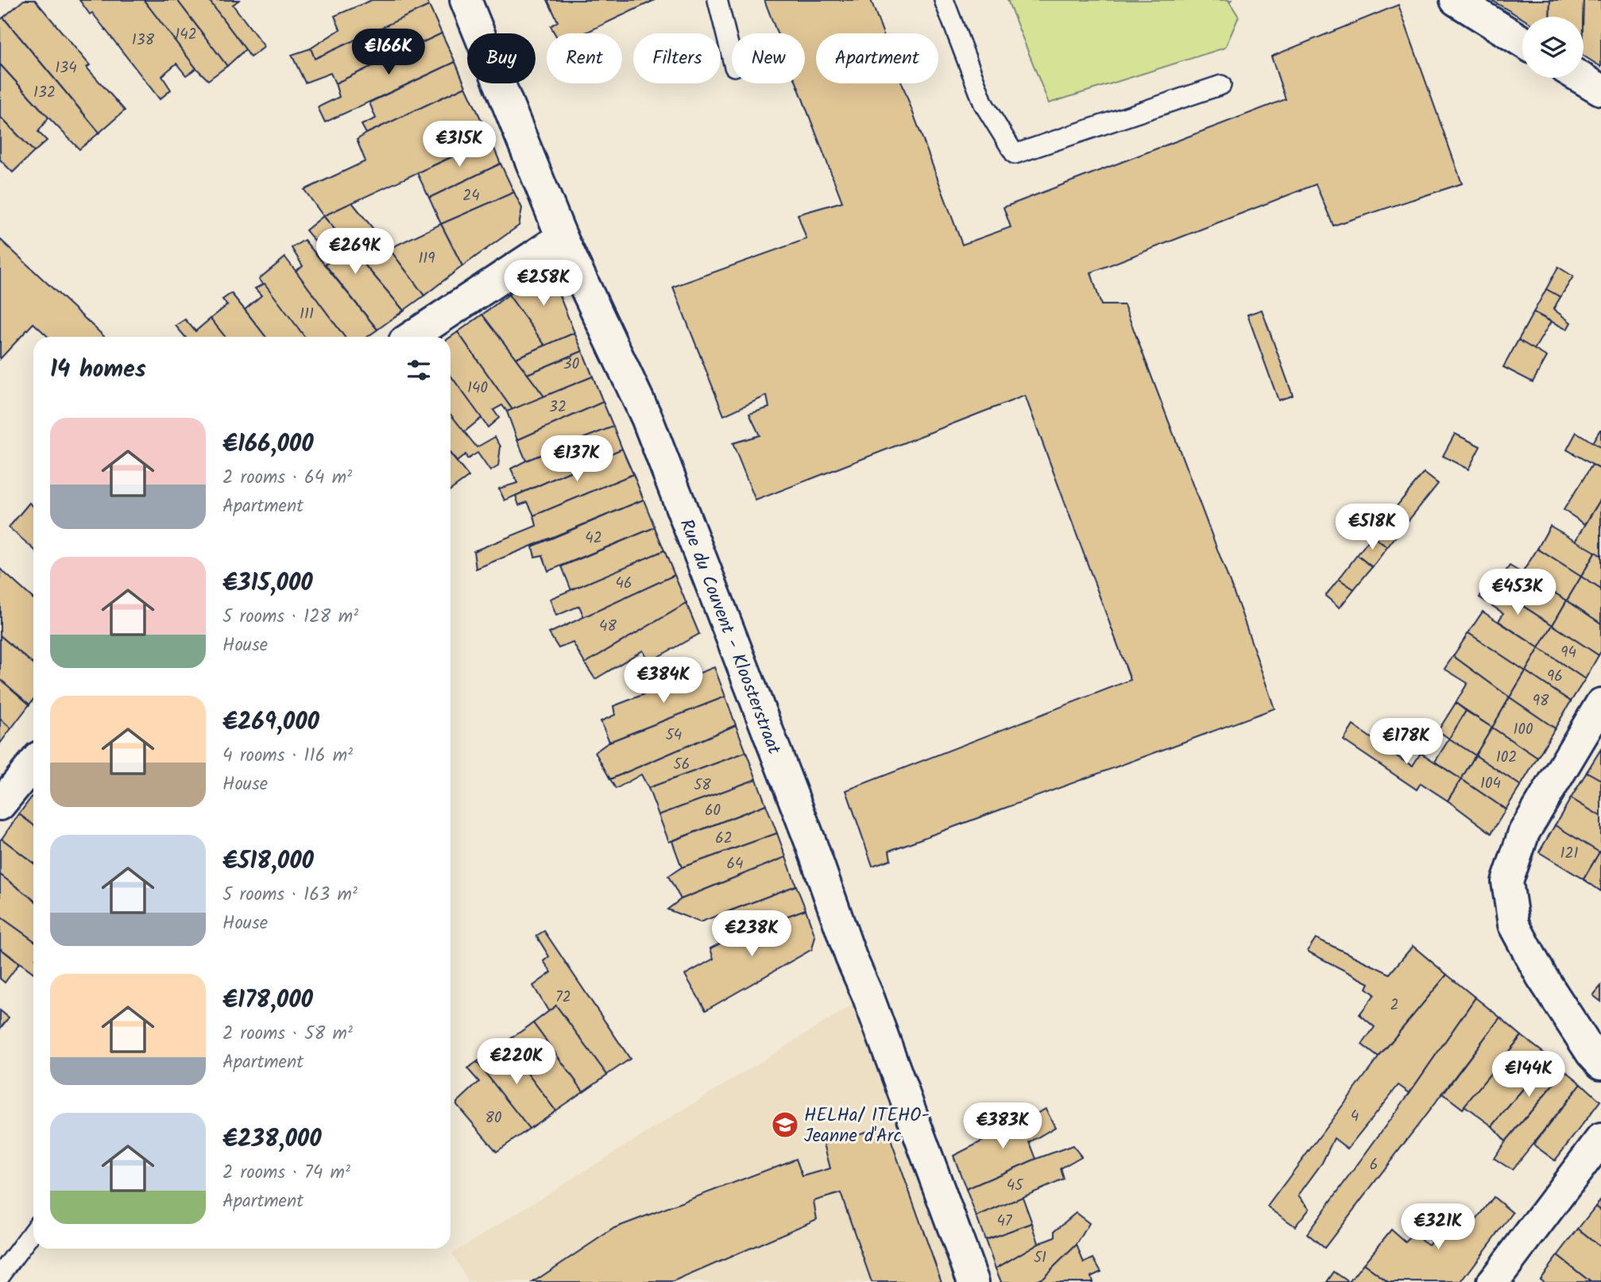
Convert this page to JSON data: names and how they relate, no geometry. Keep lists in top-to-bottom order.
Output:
{
  "streets": {
    "street": ["Rue du Couvent - Kloosterstraat"]
  },
  "places": {
    "school or university": ["HELHa/ ITEHO- Jeanne d'Arc"]
  },
  "house_numbers": [
    "142",
    "138",
    "134",
    "132",
    "24",
    "119",
    "111",
    "30",
    "140",
    "32",
    "42",
    "46",
    "48",
    "94",
    "96",
    "98",
    "100",
    "54",
    "102",
    "56",
    "104",
    "58",
    "60",
    "62",
    "121",
    "64",
    "72",
    "2",
    "4",
    "80",
    "6",
    "45",
    "47",
    "51"
  ],
  "page": {
    "price": [
      "€166K",
      "€315K",
      "€269K",
      "€258K",
      "€137K",
      "€518K",
      "€453K",
      "€384K",
      "€178K",
      "€238K",
      "€220K",
      "€144K",
      "€383K",
      "€321K"
    ],
    "chip": [
      "Buy",
      "Rent",
      "Filters",
      "New",
      "Apartment"
    ],
    "heading": "14 homes",
    "list": [
      {
        "name": "€166,000",
        "note": "2 rooms · 64 m² · Apartment"
      },
      {
        "name": "€315,000",
        "note": "5 rooms · 128 m² · House"
      },
      {
        "name": "€269,000",
        "note": "4 rooms · 116 m² · House"
      },
      {
        "name": "€518,000",
        "note": "5 rooms · 163 m² · House"
      },
      {
        "name": "€178,000",
        "note": "2 rooms · 58 m² · Apartment"
      },
      {
        "name": "€238,000",
        "note": "2 rooms · 74 m² · Apartment"
      }
    ]
  }
}
